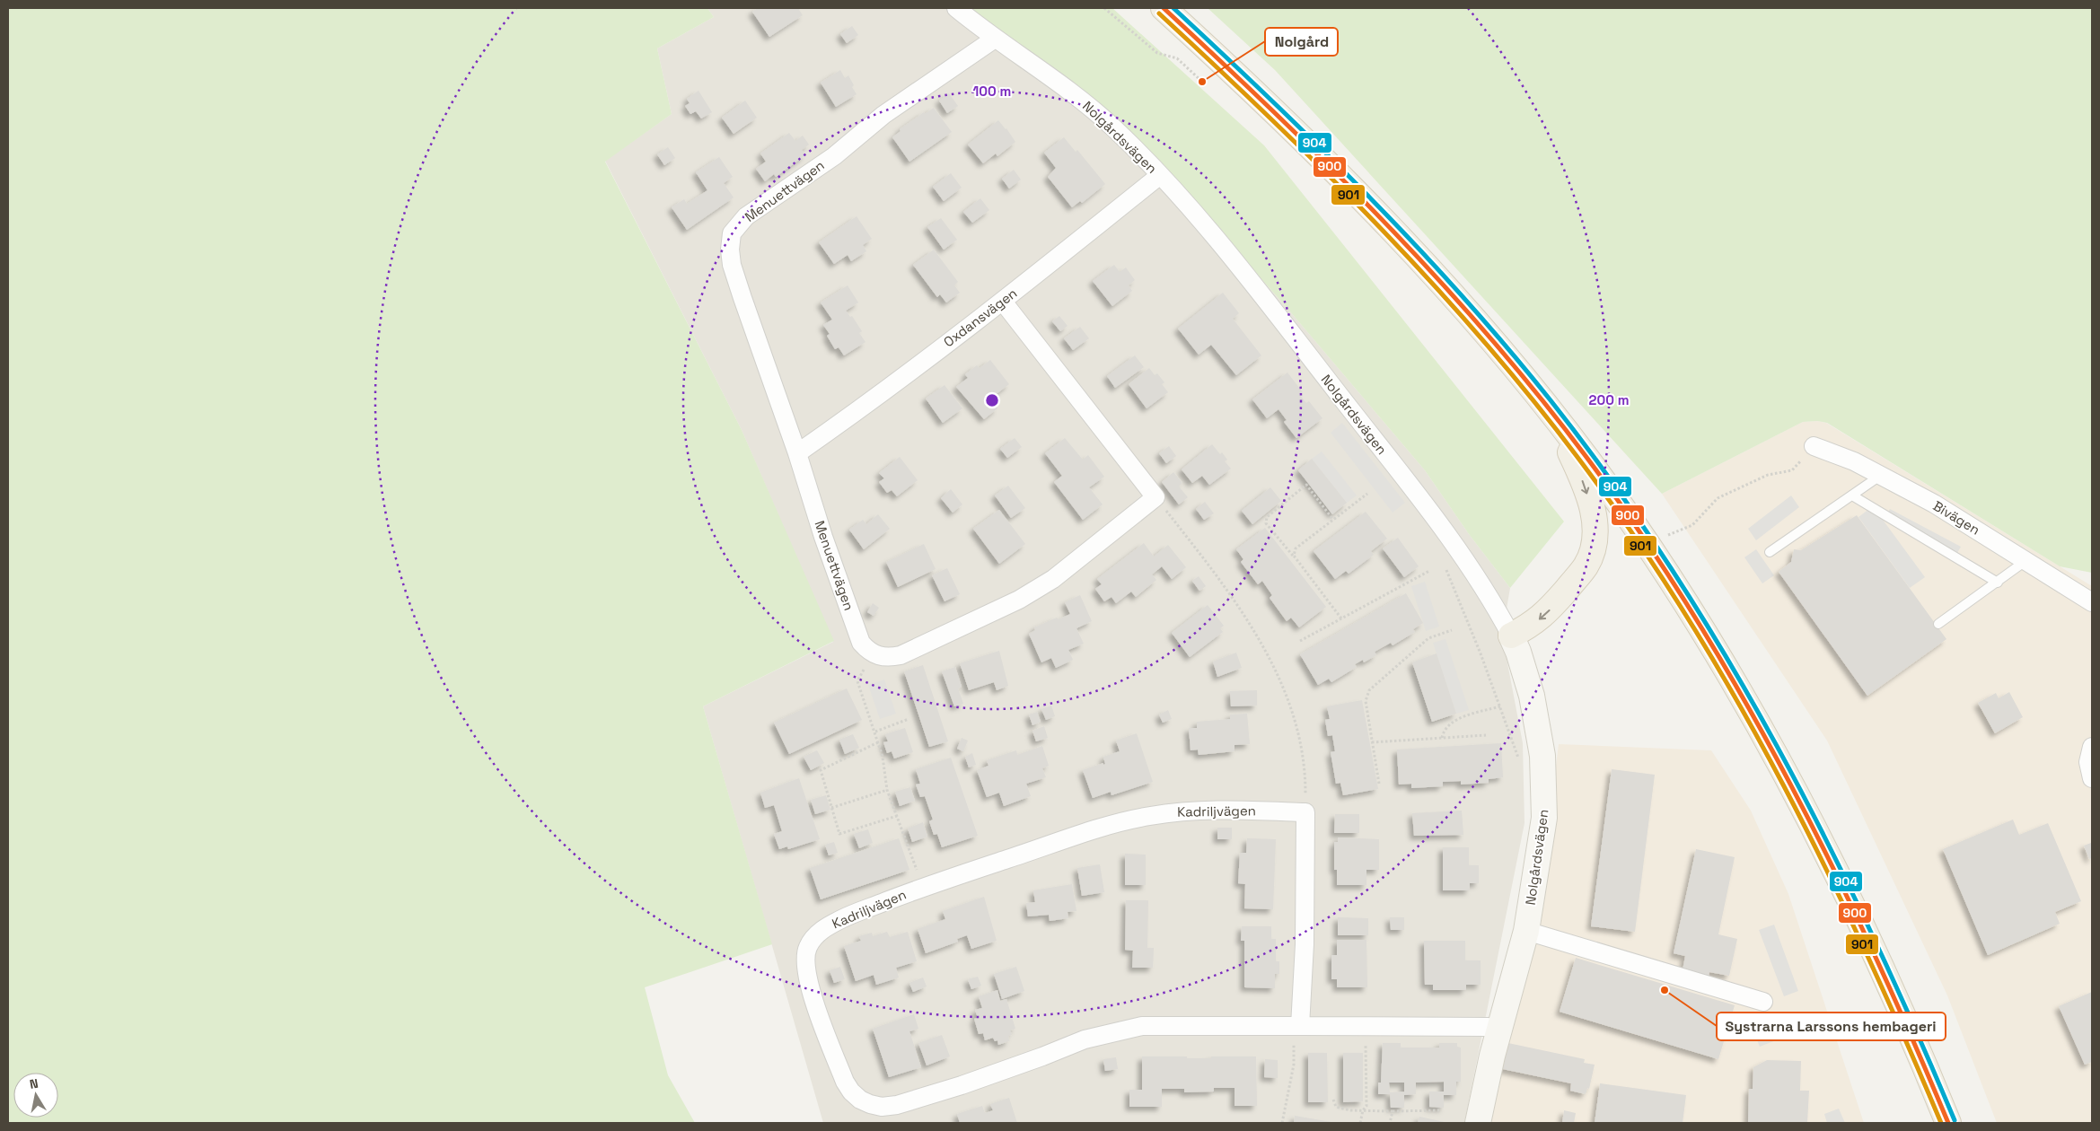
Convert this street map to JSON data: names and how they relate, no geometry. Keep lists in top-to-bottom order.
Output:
{
  "streets": {
    "street": [
      "Nolgårdsvägen",
      "Menuettvägen",
      "Oxdansvägen",
      "Bivägen",
      "Kadriljvägen"
    ]
  },
  "crossings": [
    ["Nolgårdsvägen", "Menuettvägen"],
    ["Nolgårdsvägen", "Oxdansvägen"],
    ["Nolgårdsvägen", "Kadriljvägen"],
    ["Menuettvägen", "Oxdansvägen"]
  ],
  "places": ["Nolgård", "Systrarna Larssons hembageri"],
  "lines": ["transit line 900", "transit line 904", "transit line 901"],
  "north": "top",
  "rings": ["100 m", "200 m"]
}
